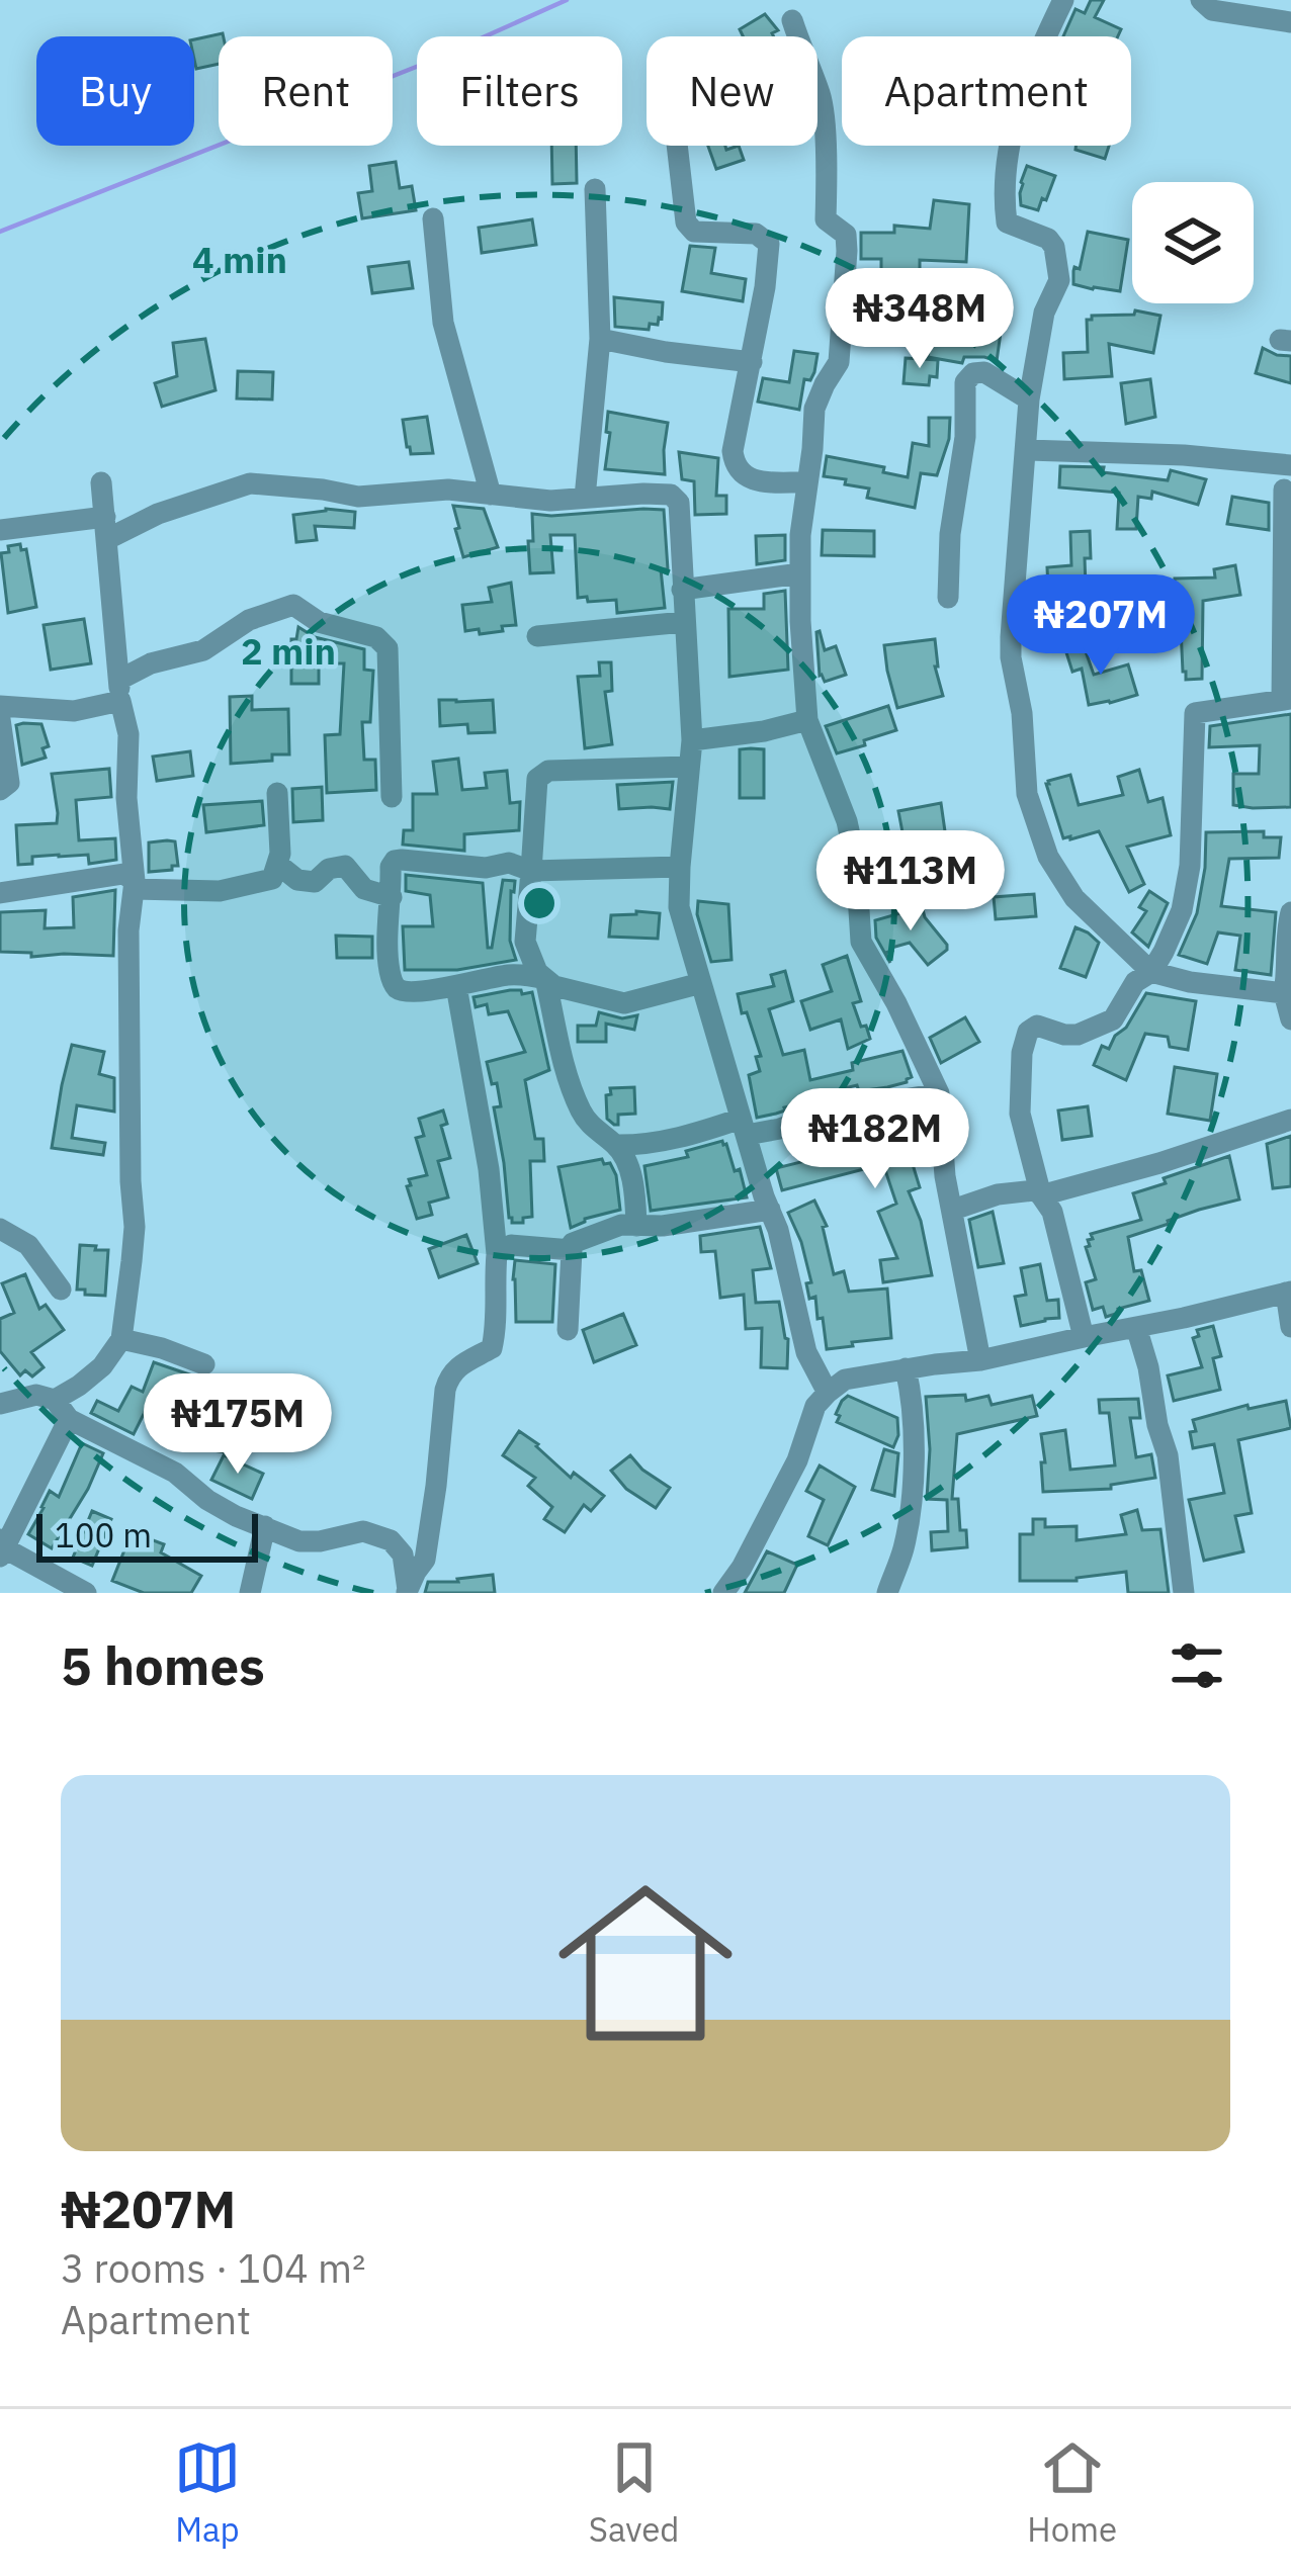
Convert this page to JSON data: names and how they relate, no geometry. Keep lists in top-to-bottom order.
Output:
{
  "scale_bar": "100 m",
  "page": {
    "chip": [
      "Buy",
      "Rent",
      "Filters",
      "New",
      "Apartment"
    ],
    "price": [
      "₦348M",
      "₦207M",
      "₦113M",
      "₦182M",
      "₦175M"
    ],
    "scale": "100 m",
    "heading": "5 homes",
    "list": [
      {
        "name": "₦207M",
        "note": "3 rooms · 104 m² · Apartment"
      }
    ],
    "tabs": ["Map", "Saved", "Home"]
  },
  "rings": ["4 min", "2 min"]
}
